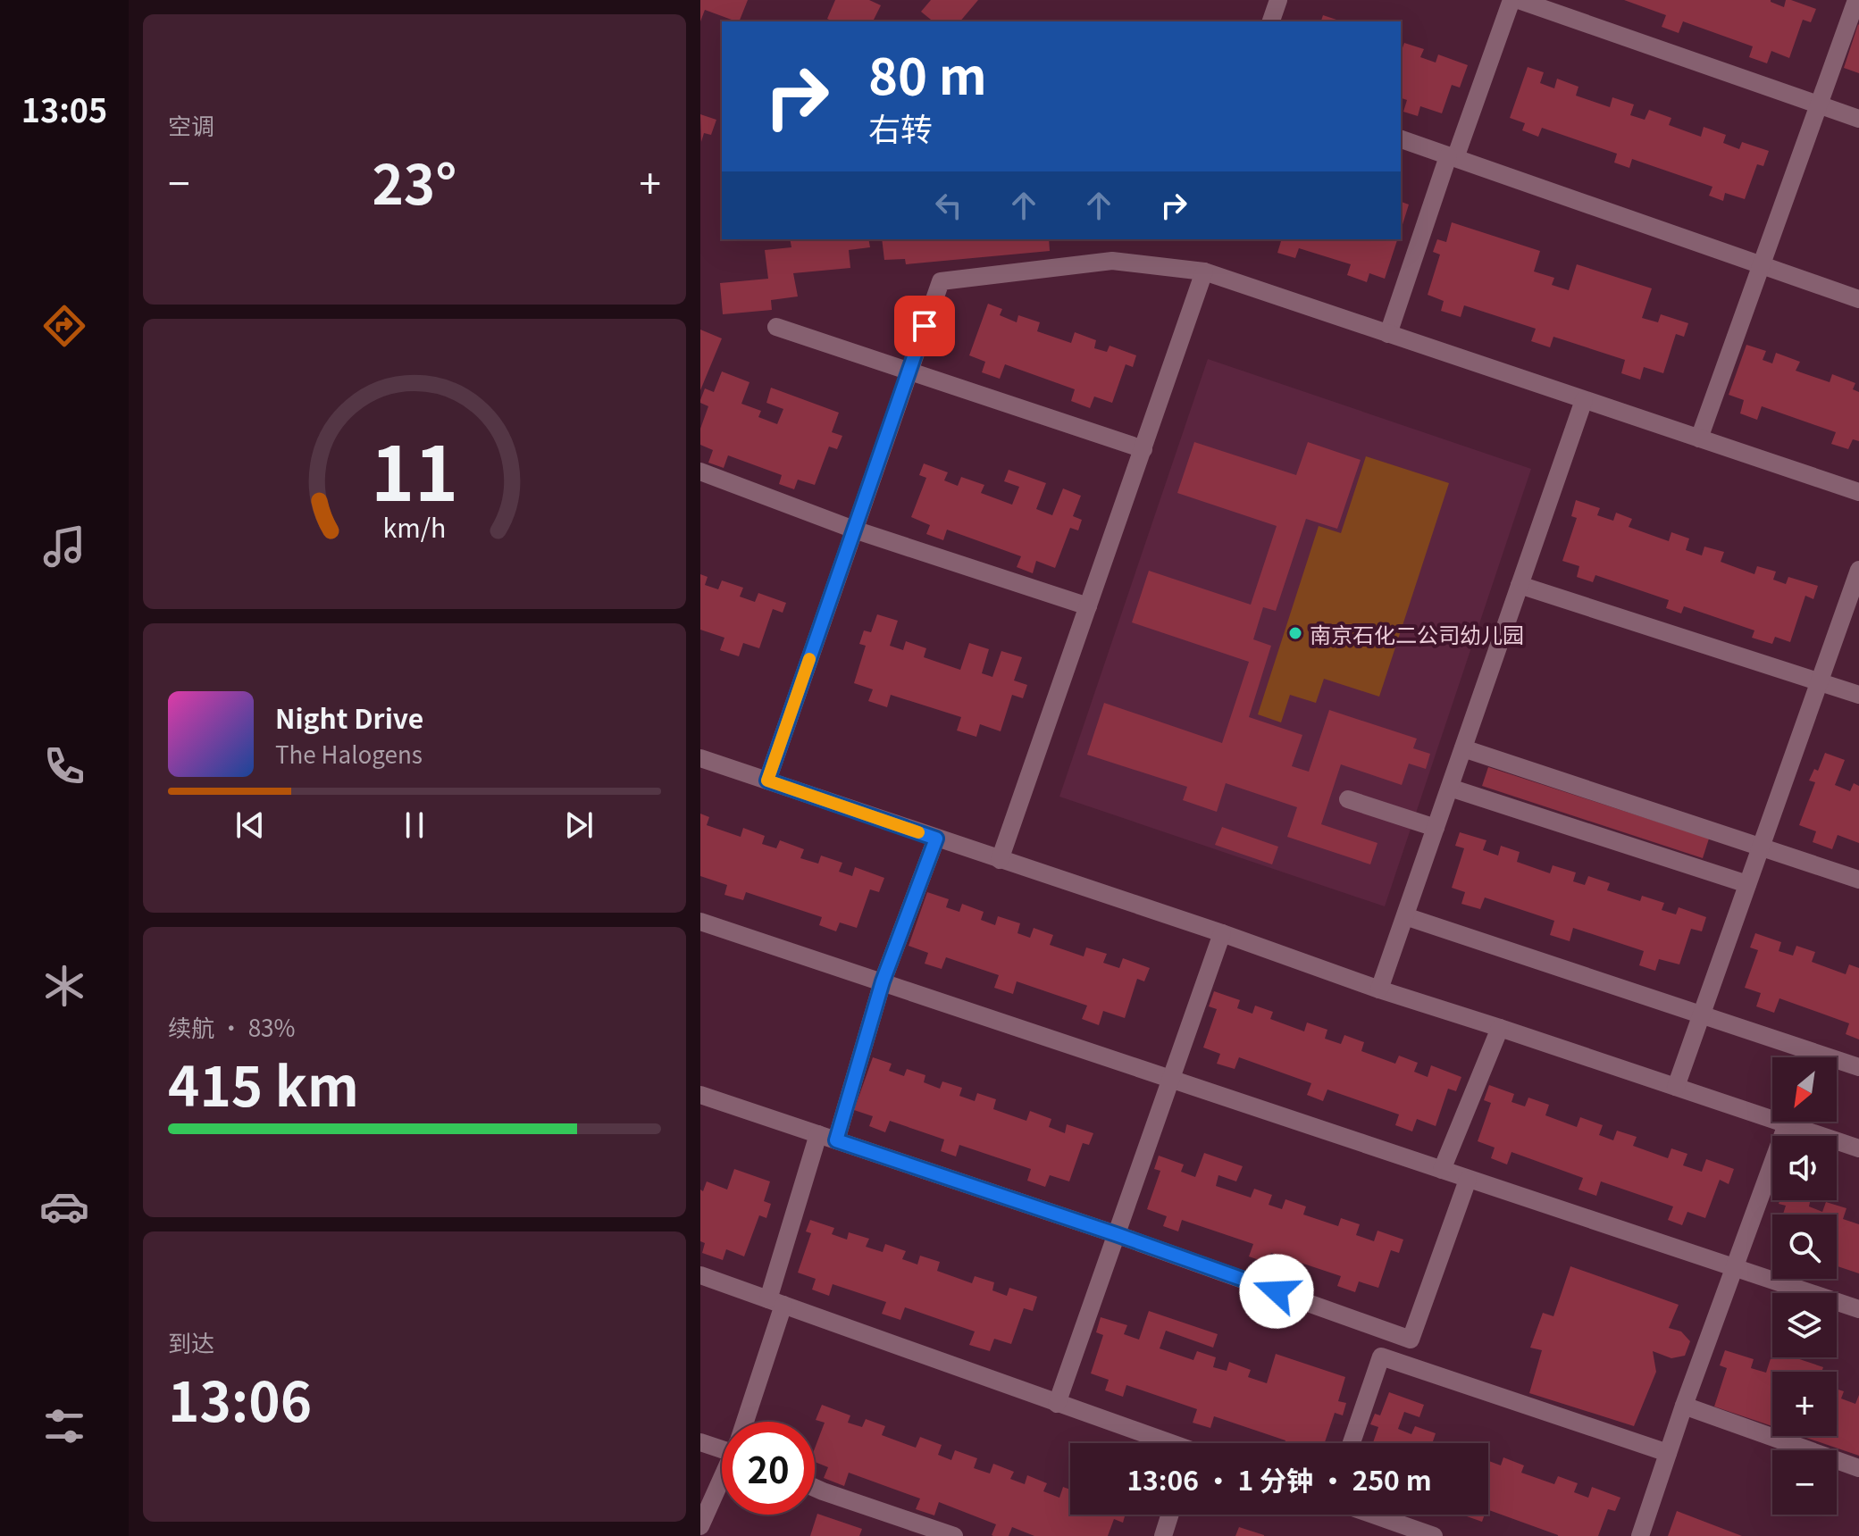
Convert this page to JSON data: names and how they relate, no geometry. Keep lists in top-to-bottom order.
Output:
{
  "places": ["南京石化二公司幼儿园"],
  "north": "bottom left",
  "page": {
    "tabs": "13:05",
    "tile": [
      "空调",
      ["续航 · 83%", "415 km"],
      ["到达", "13:06"]
    ],
    "turn": ["80 m", "右转"],
    "heat": ["−", "23°", "+"],
    "song": ["Night Drive", "The Halogens"],
    "map_buttons": ["+", "−"],
    "limit": "20",
    "trip": "13:06 · 1 分钟 · 250 m",
    "gauge": ["11", "km/h"]
  }
}
